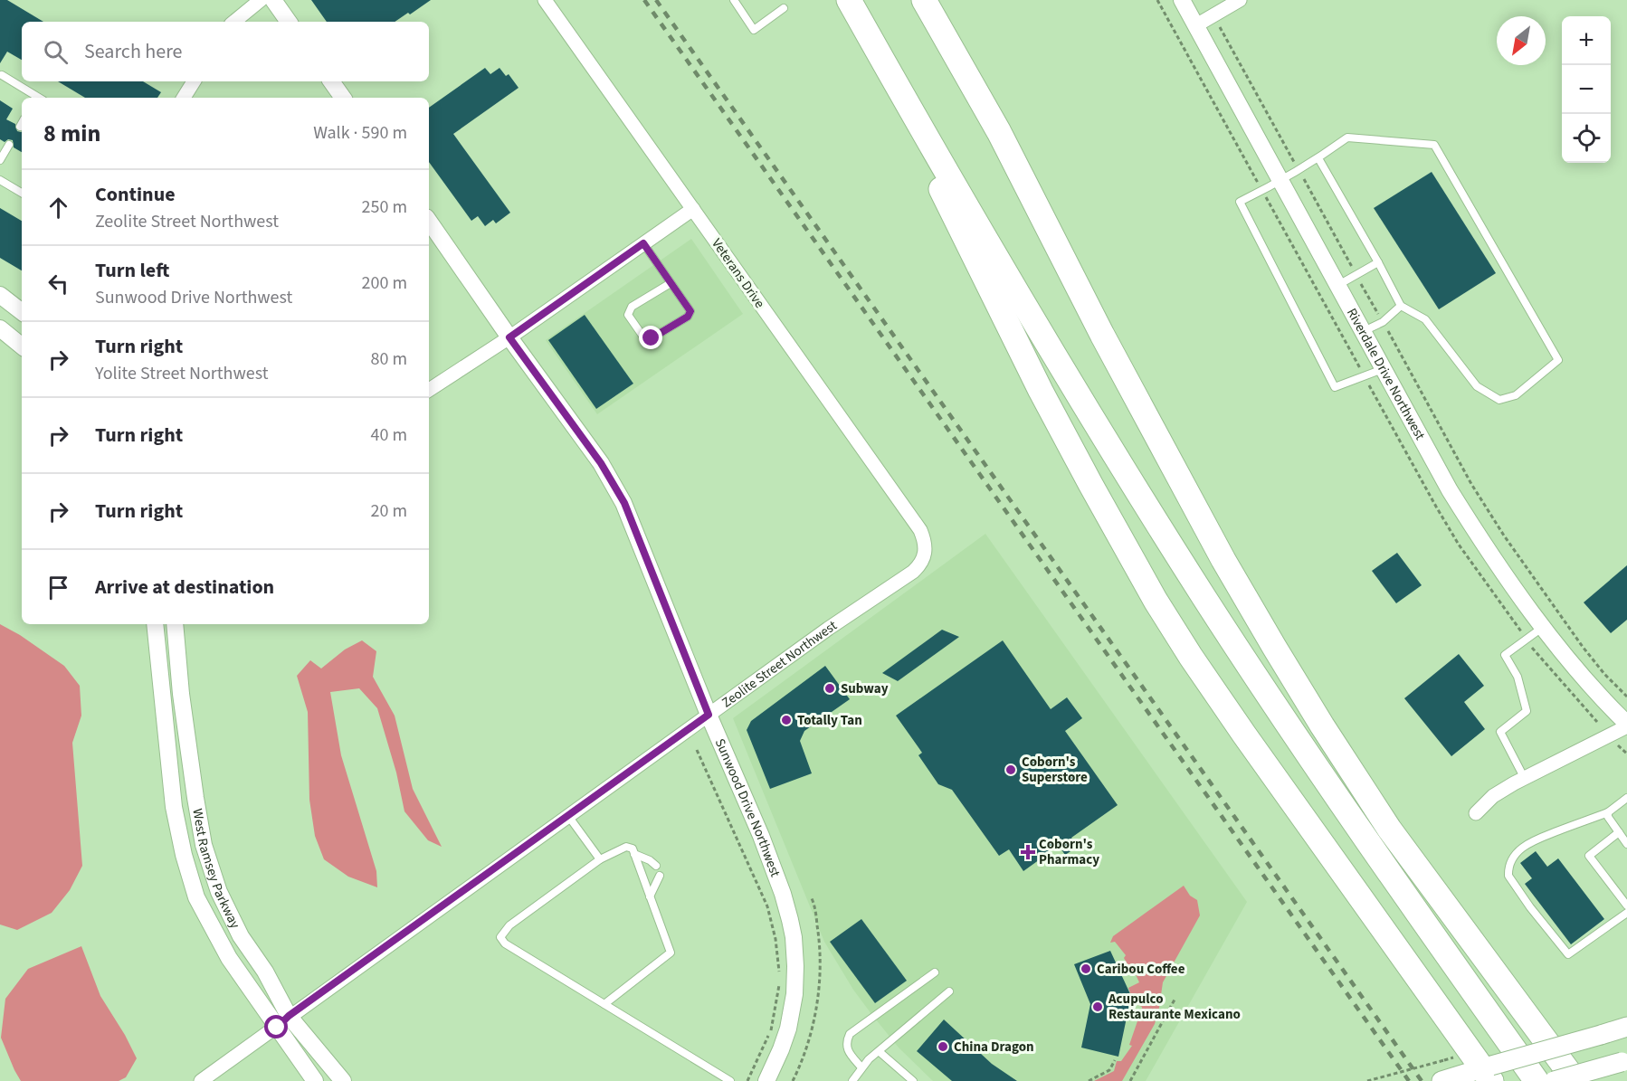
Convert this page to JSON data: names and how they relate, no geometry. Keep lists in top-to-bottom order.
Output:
{
  "streets": {
    "street": [
      "Veterans Drive",
      "Riverdale Drive Northwest",
      "Zeolite Street Northwest",
      "Sunwood Drive Northwest",
      "West Ramsey Parkway"
    ]
  },
  "crossings": [
    ["Veterans Drive", "Zeolite Street Northwest"],
    ["Zeolite Street Northwest", "Sunwood Drive Northwest"],
    ["Zeolite Street Northwest", "West Ramsey Parkway"]
  ],
  "places": {
    "other": [
      "Subway",
      "Totally Tan",
      "Coborn's Superstore",
      "Caribou Coffee",
      "Acupulco Restaurante Mexicano",
      "China Dragon"
    ],
    "health": ["Coborn's Pharmacy"]
  },
  "north": "bottom left",
  "page": {
    "map_buttons": ["+", "−"],
    "search": "Search here",
    "heading": ["8 min", "Walk · 590 m"],
    "list": [
      ["Continue", "Zeolite Street Northwest", "250 m"],
      ["Turn left", "Sunwood Drive Northwest", "200 m"],
      ["Turn right", "Yolite Street Northwest", "80 m"],
      ["Turn right", "40 m"],
      ["Turn right", "20 m"],
      "Arrive at destination"
    ]
  }
}
